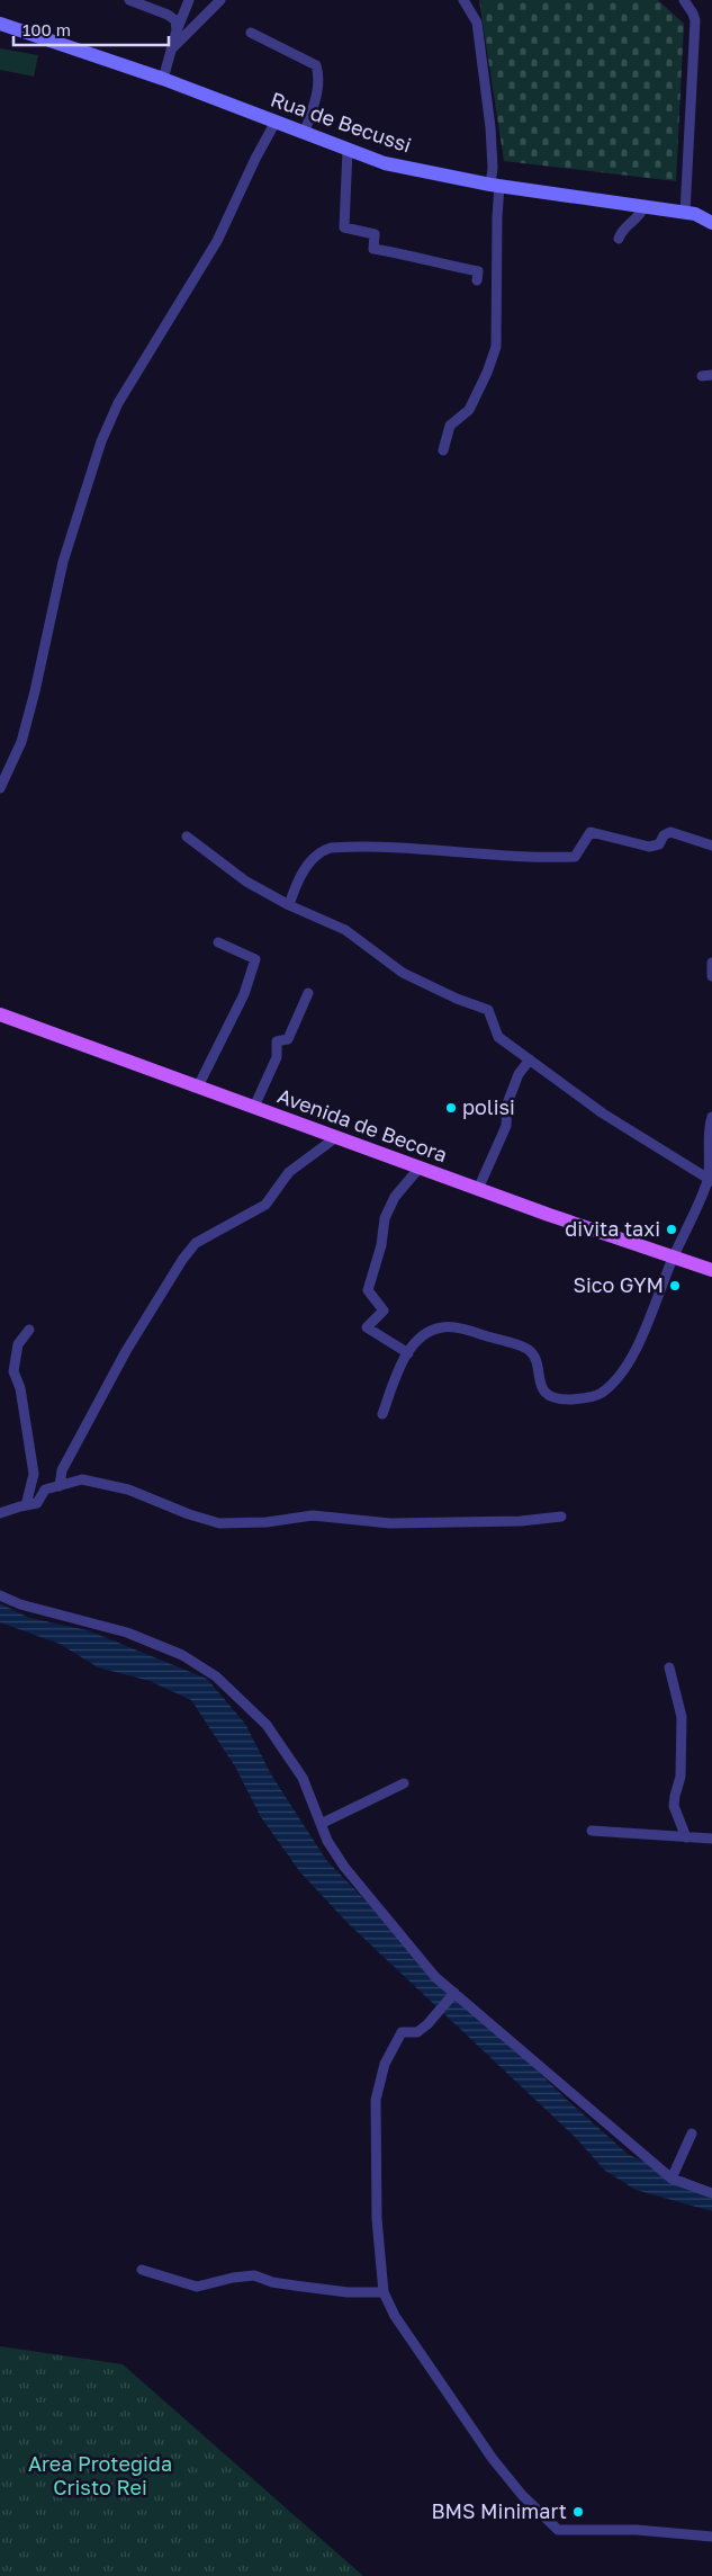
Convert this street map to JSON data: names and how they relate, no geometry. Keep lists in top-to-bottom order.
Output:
{
  "streets": {
    "main road": ["Avenida de Becora"],
    "street": ["Rua de Becussi"]
  },
  "parks": ["Area Protegida Cristo Rei"],
  "places": [
    "polisi",
    "divita taxi",
    "Sico GYM",
    "BMS Minimart"
  ],
  "scale_bar": "100 m"
}
